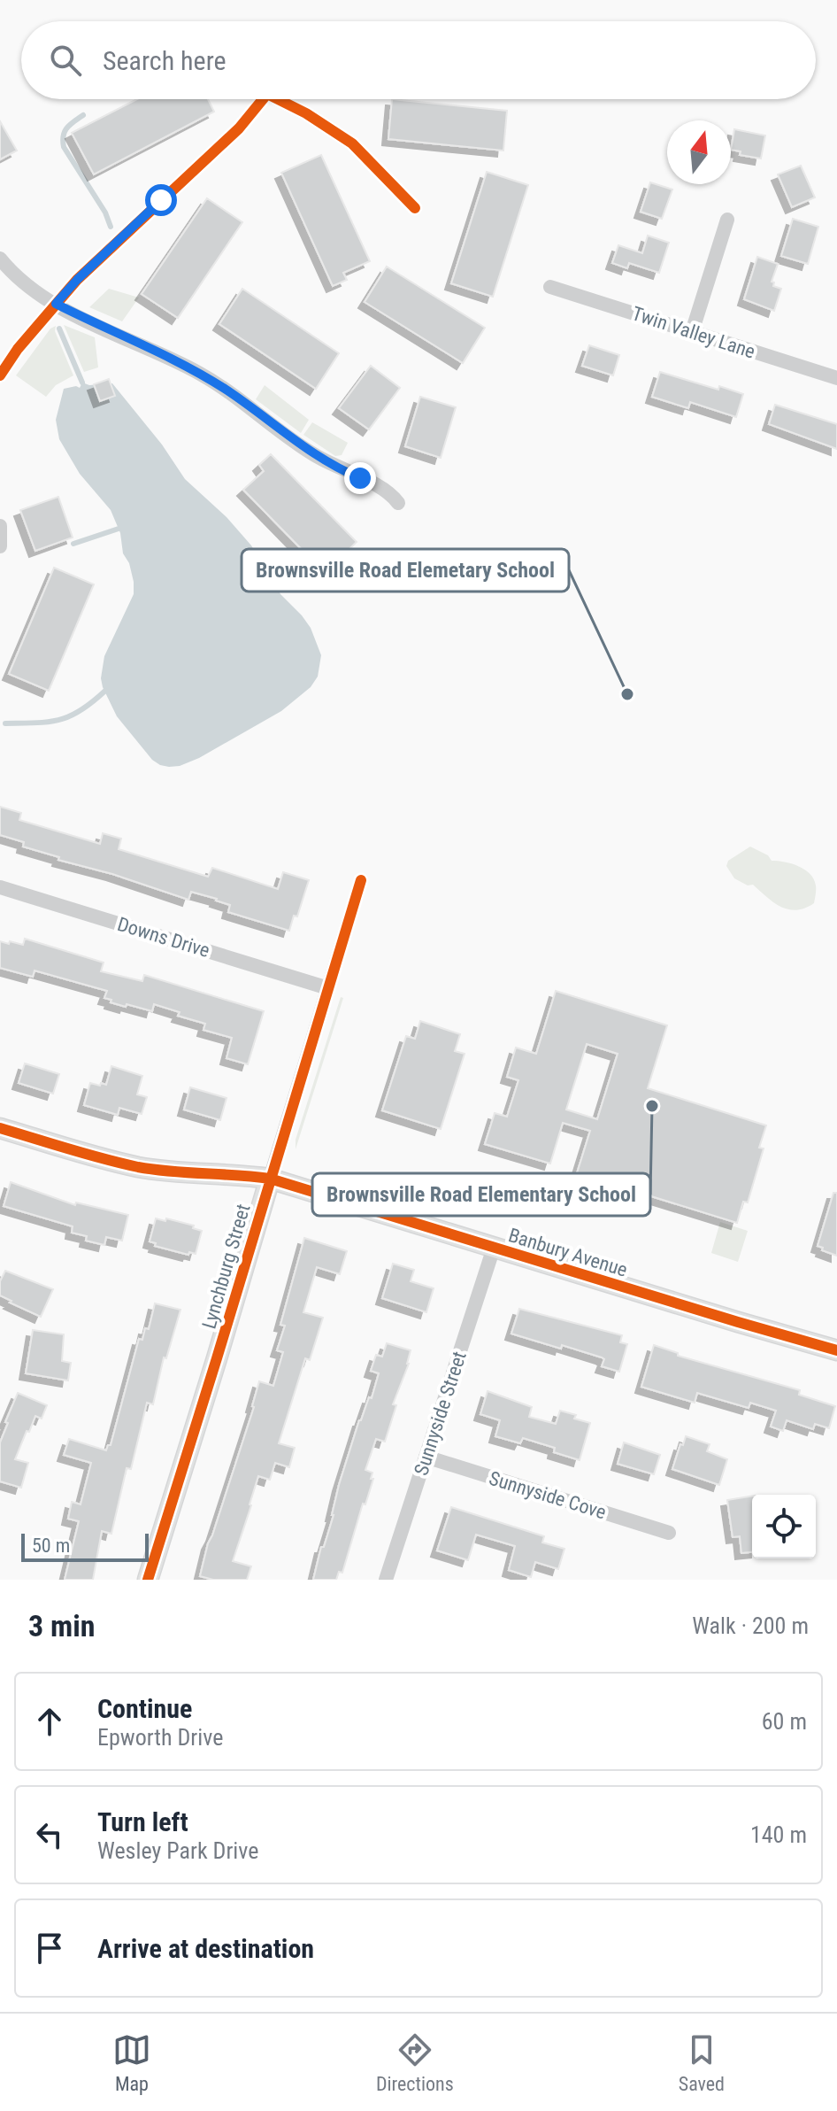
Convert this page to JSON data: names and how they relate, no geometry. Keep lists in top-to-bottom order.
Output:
{
  "streets": {
    "street": [
      "Twin Valley Lane",
      "Downs Drive",
      "Banbury Avenue",
      "Lynchburg Street",
      "Sunnyside Street",
      "Sunnyside Cove"
    ]
  },
  "crossings": [
    ["Downs Drive", "Lynchburg Street"],
    ["Banbury Avenue", "Lynchburg Street"],
    ["Banbury Avenue", "Sunnyside Street"],
    ["Sunnyside Street", "Sunnyside Cove"]
  ],
  "places": ["Brownsville Road Elemetary School", "Brownsville Road Elementary School"],
  "scale_bar": "50 m",
  "north": "top",
  "page": {
    "search": "Search here",
    "scale": "50 m",
    "heading": ["3 min", "Walk · 200 m"],
    "list": [
      ["Continue", "Epworth Drive", "60 m"],
      ["Turn left", "Wesley Park Drive", "140 m"],
      "Arrive at destination"
    ],
    "nav": ["Map", "Directions", "Saved"]
  }
}
